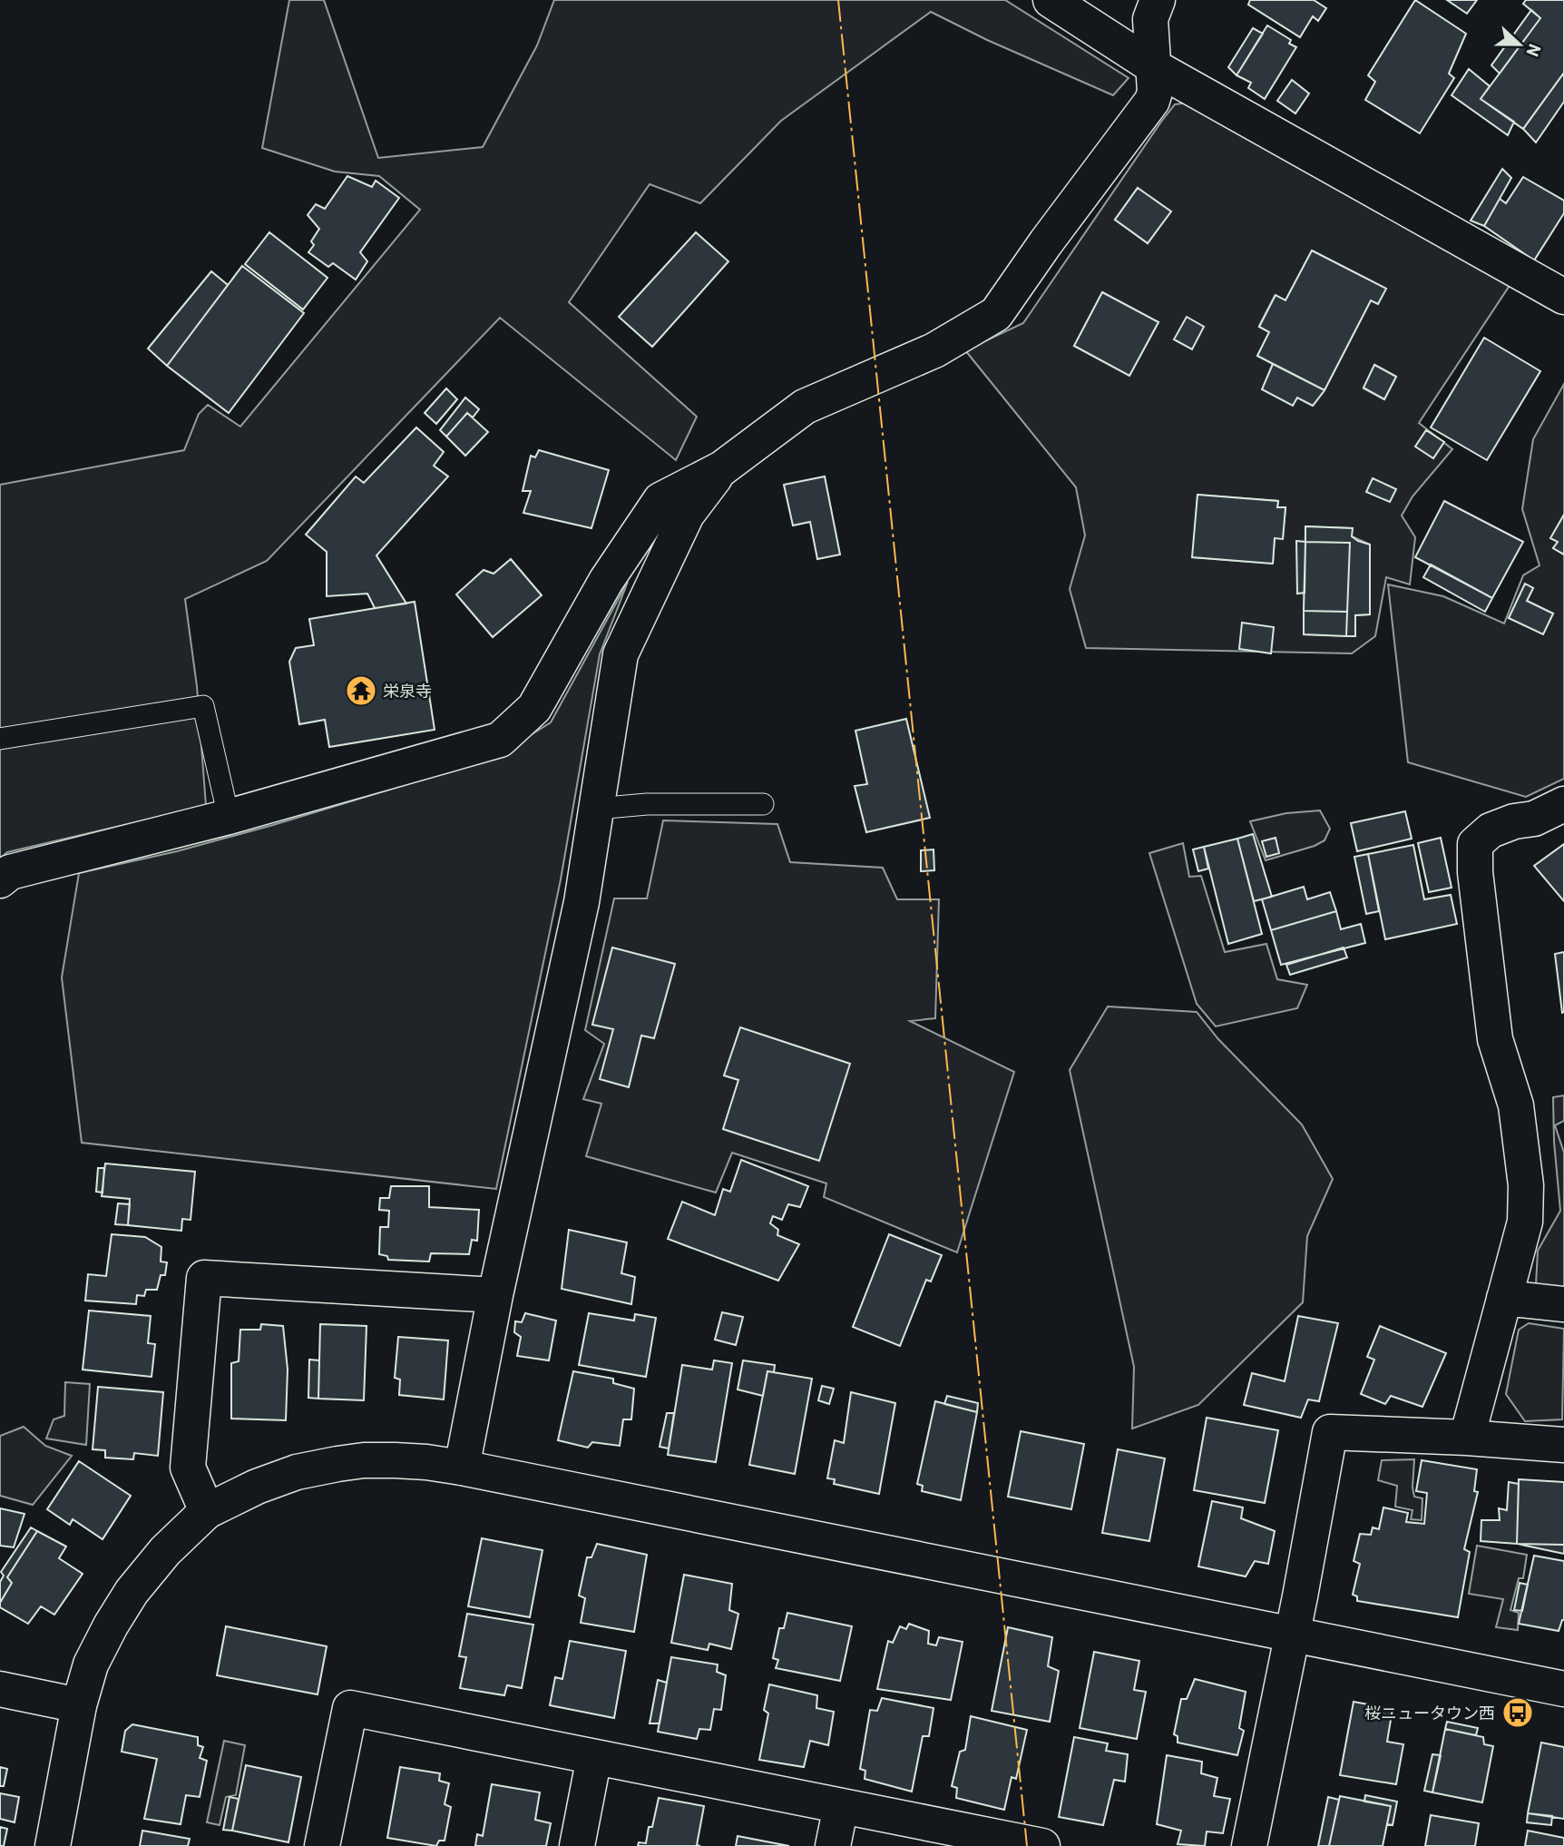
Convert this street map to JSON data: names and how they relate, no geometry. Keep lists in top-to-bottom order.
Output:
{
  "places": {
    "temple": ["栄泉寺"],
    "bus stop": ["桜ニュータウン西"]
  },
  "north": "right"
}
